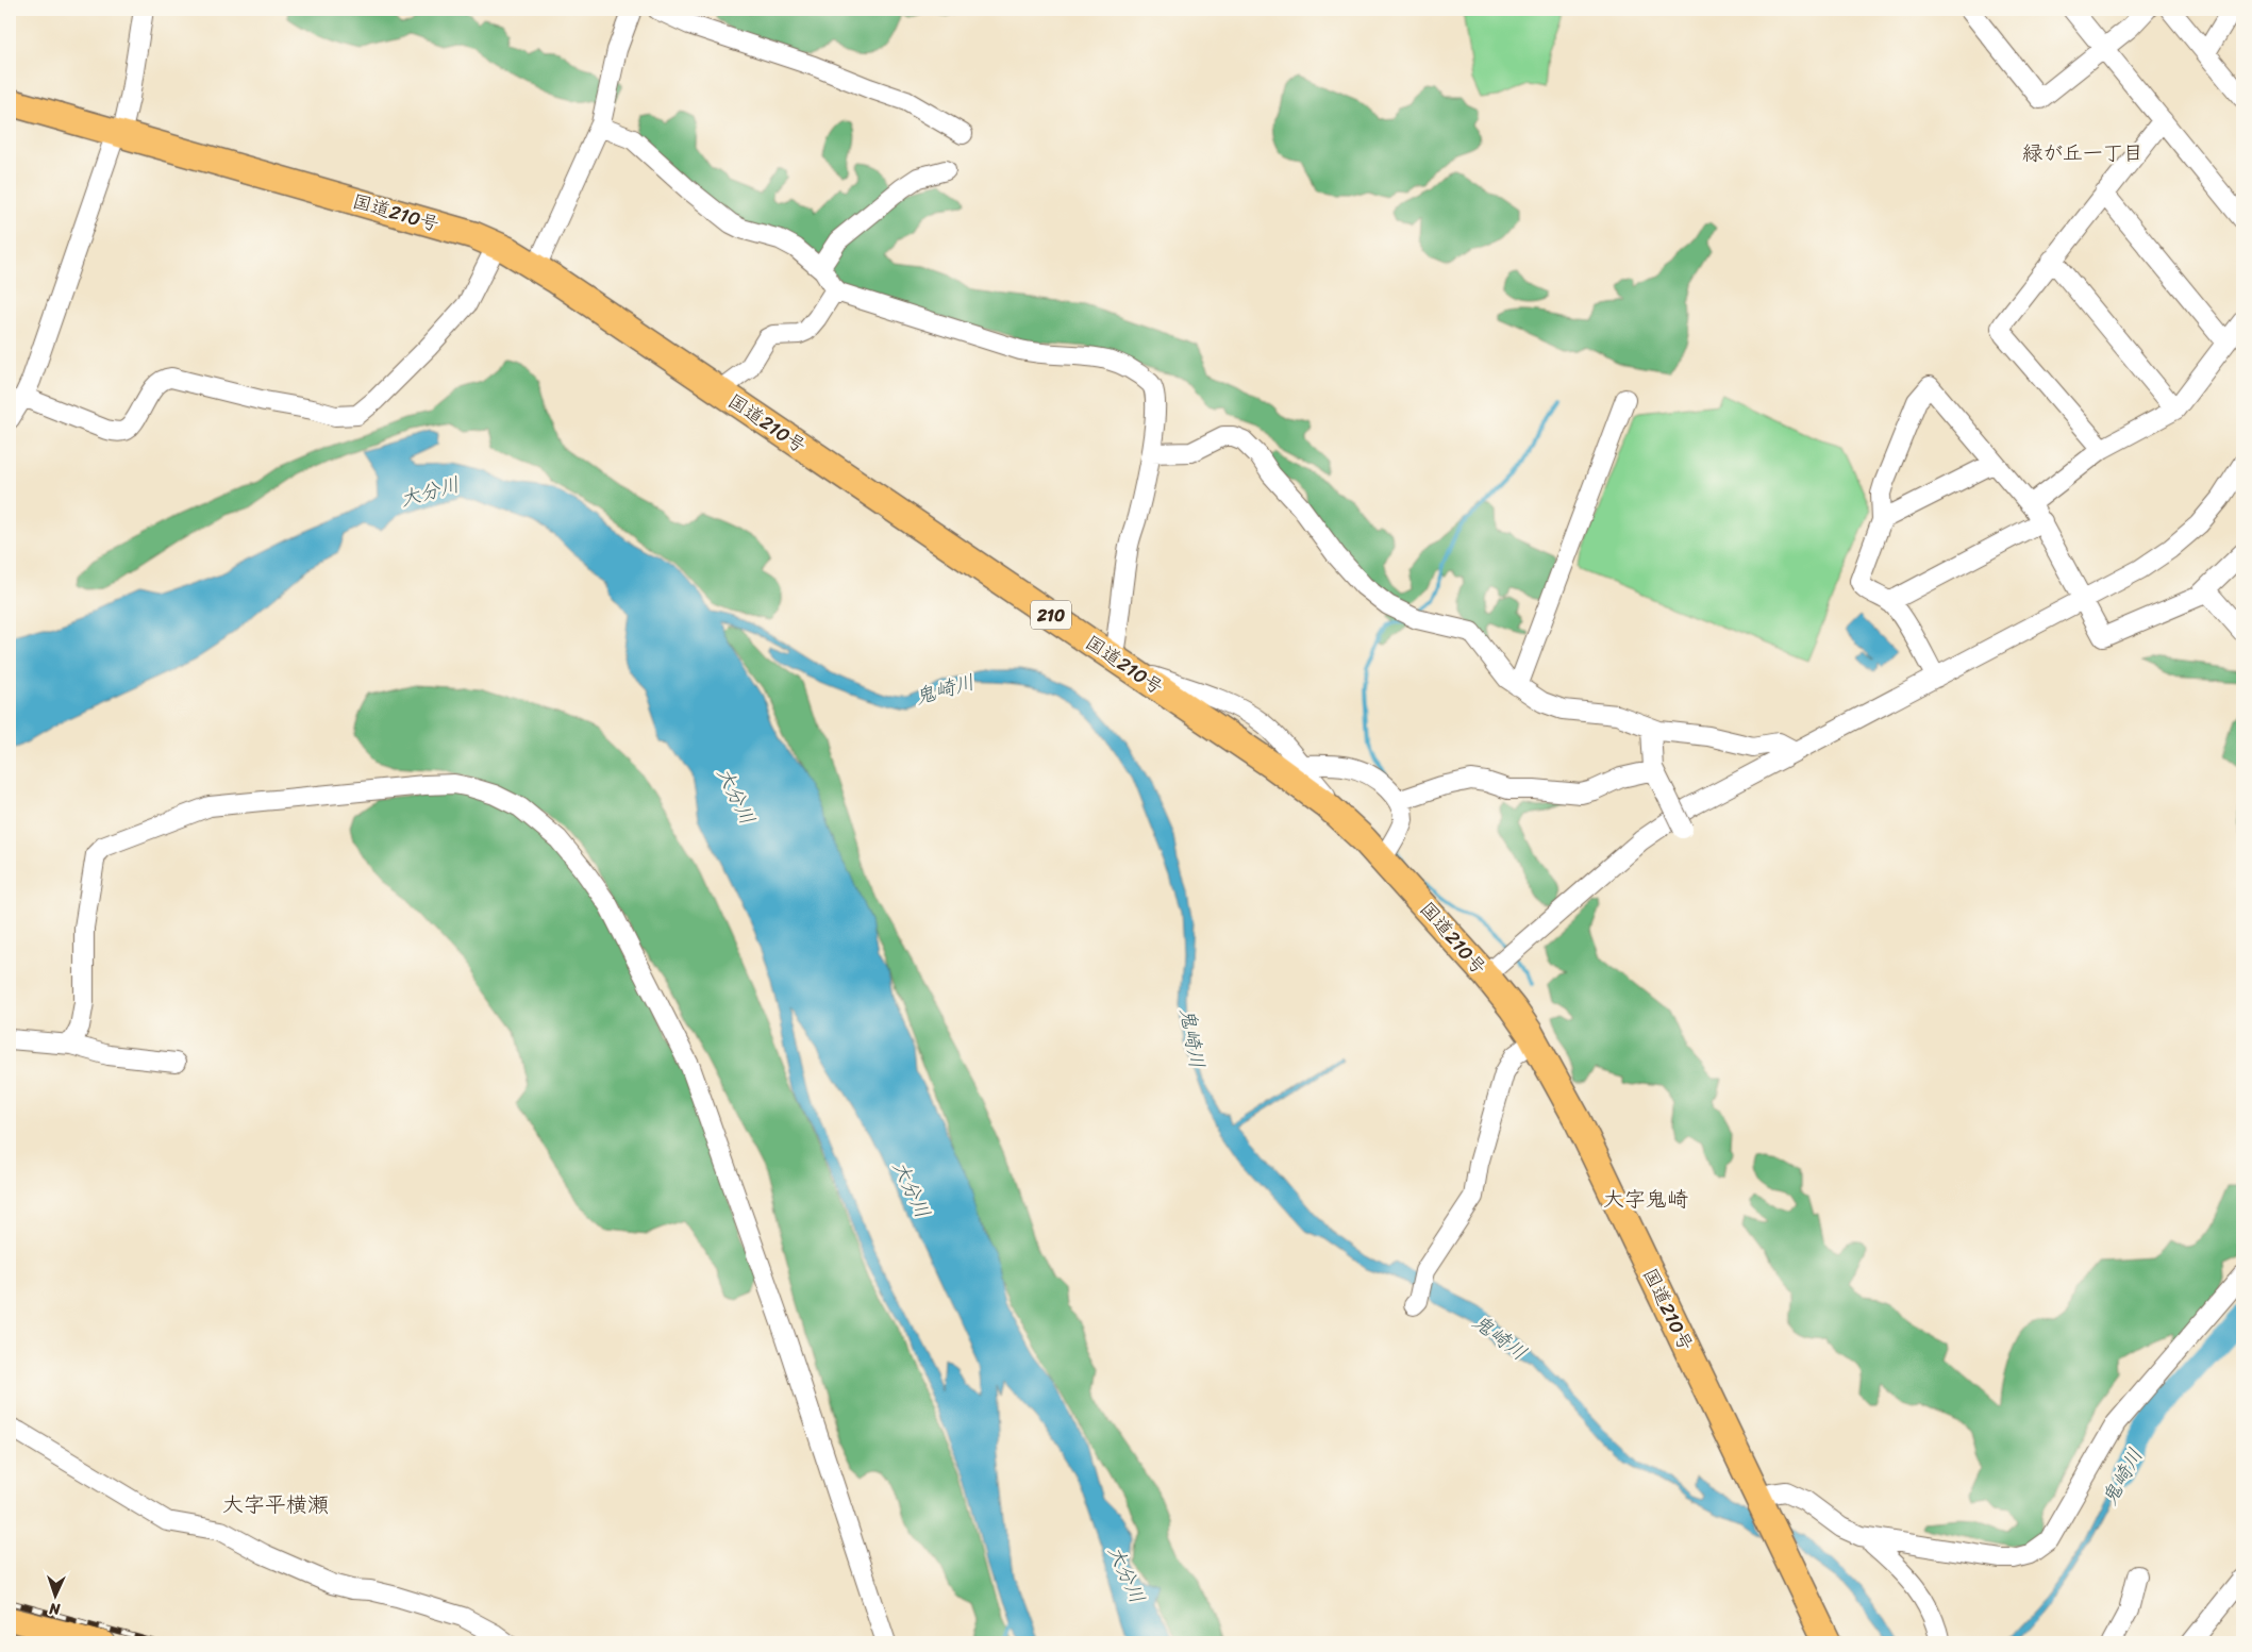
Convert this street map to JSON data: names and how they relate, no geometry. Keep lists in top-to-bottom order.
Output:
{
  "streets": {
    "highway": ["国道210号", "210"]
  },
  "districts": ["緑が丘一丁目", "大字鬼崎", "大字平横瀬"],
  "water": ["大分川", "鬼崎川"],
  "north": "bottom"
}
